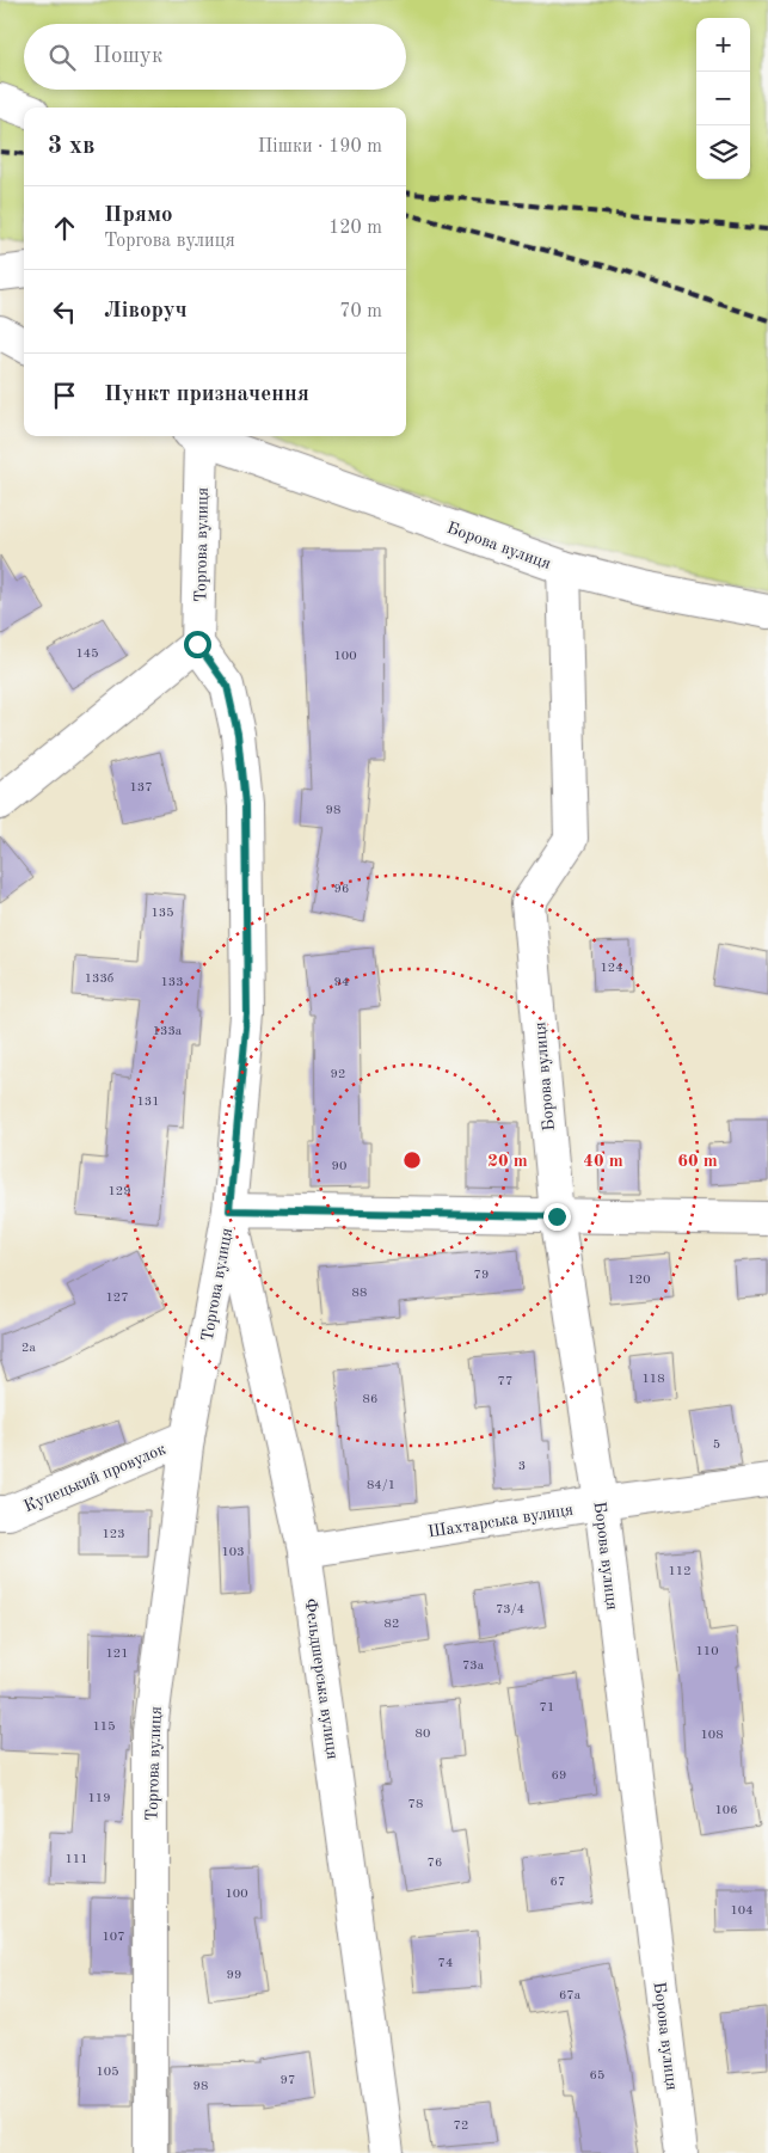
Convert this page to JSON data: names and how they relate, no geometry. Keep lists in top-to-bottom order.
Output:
{
  "streets": {
    "street": [
      "Торгова вулиця",
      "Борова вулиця",
      "Купецький провулок",
      "Шахтарська вулиця",
      "Фельдшерська вулиця"
    ]
  },
  "crossings": [
    ["Торгова вулиця", "Купецький провулок"],
    ["Торгова вулиця", "Фельдшерська вулиця"],
    ["Борова вулиця", "Шахтарська вулиця"],
    ["Шахтарська вулиця", "Фельдшерська вулиця"]
  ],
  "house_numbers": [
    "145",
    "100",
    "137",
    "98",
    "96",
    "135",
    "124",
    "133б",
    "133",
    "94",
    "133а",
    "92",
    "131",
    "90",
    "129",
    "79",
    "120",
    "88",
    "127",
    "2а",
    "118",
    "77",
    "86",
    "5",
    "3",
    "84/1",
    "123",
    "103",
    "112",
    "73/4",
    "82",
    "110",
    "121",
    "73а",
    "71",
    "115",
    "80",
    "108",
    "69",
    "119",
    "78",
    "106",
    "111",
    "76",
    "67",
    "100",
    "104",
    "107",
    "74",
    "99",
    "67а",
    "105",
    "65",
    "97",
    "98",
    "72"
  ],
  "page": {
    "map_buttons": ["+", "−"],
    "search": "Пошук",
    "heading": ["3 хв", "Пішки · 190 m"],
    "list": [
      ["Прямо", "Торгова вулиця", "120 m"],
      ["Ліворуч", "70 m"],
      "Пункт призначення"
    ]
  },
  "rings": ["20 m", "40 m", "60 m"]
}
